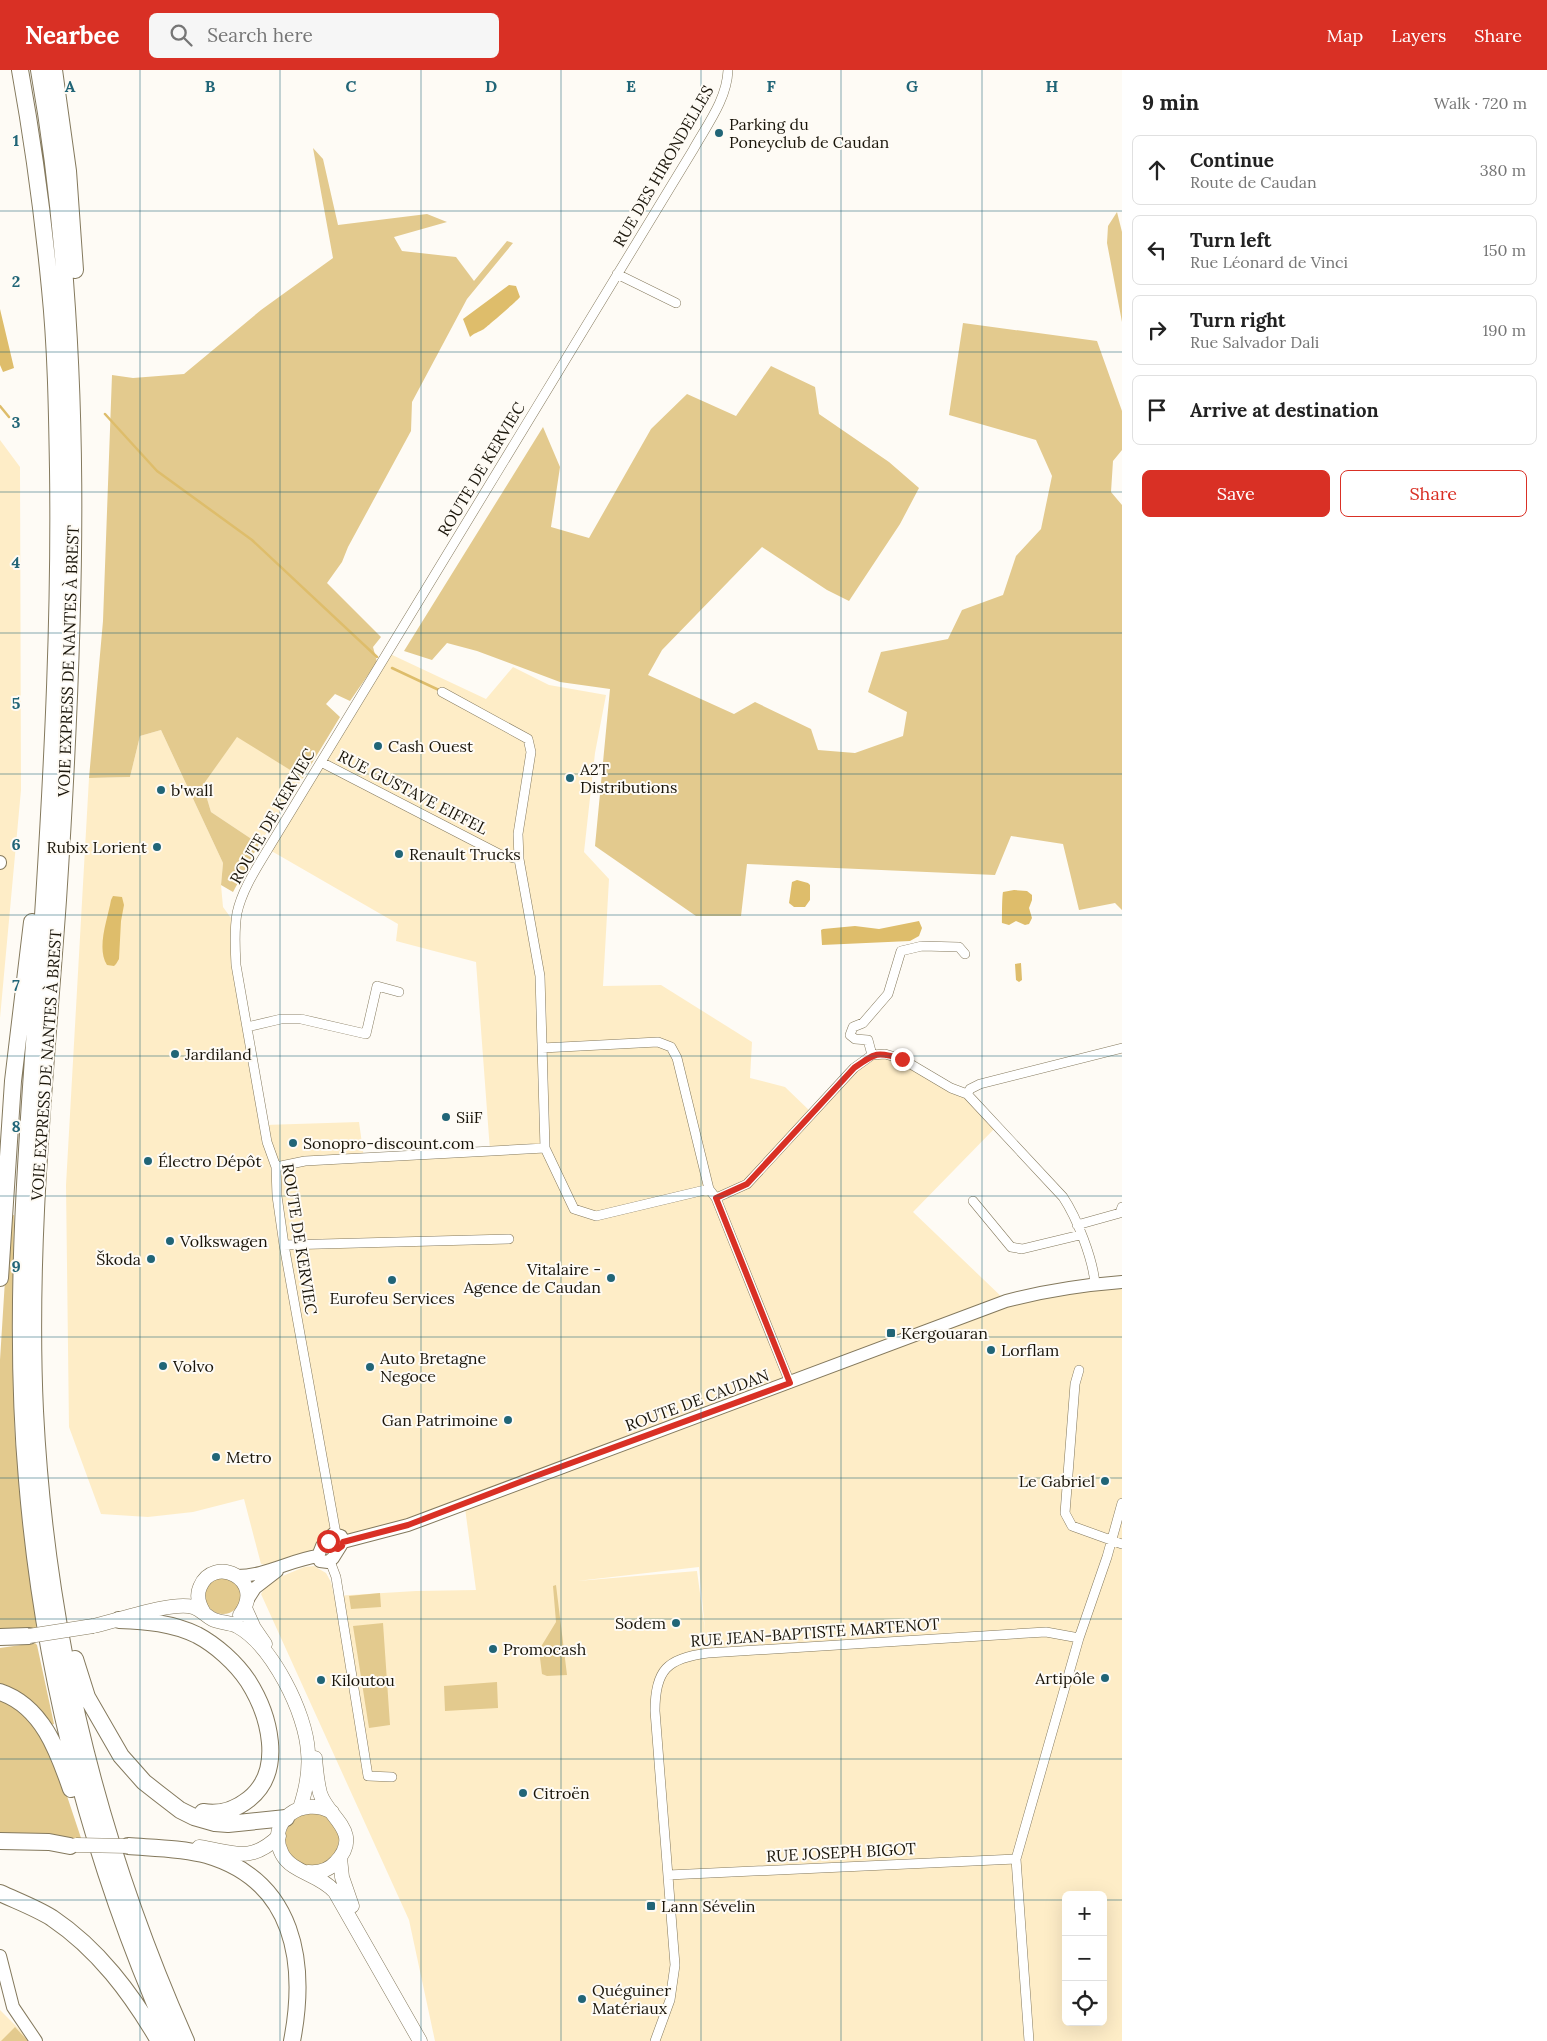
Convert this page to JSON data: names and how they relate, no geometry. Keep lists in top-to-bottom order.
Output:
{
  "streets": {
    "highway": ["VOIE EXPRESS DE NANTES À BREST"],
    "street": [
      "RUE DES HIRONDELLES",
      "ROUTE DE KERVIEC",
      "RUE GUSTAVE EIFFEL",
      "ROUTE DE CAUDAN",
      "RUE JEAN-BAPTISTE MARTENOT",
      "RUE JOSEPH BIGOT"
    ]
  },
  "crossings": [
    ["RUE DES HIRONDELLES", "ROUTE DE KERVIEC"],
    ["ROUTE DE KERVIEC", "RUE GUSTAVE EIFFEL"],
    ["ROUTE DE KERVIEC", "ROUTE DE CAUDAN"],
    ["RUE JEAN-BAPTISTE MARTENOT", "RUE JOSEPH BIGOT"]
  ],
  "places": {
    "other": [
      "Parking du Poneyclub de Caudan",
      "Cash Ouest",
      "A2T Distributions",
      "b'wall",
      "Rubix Lorient",
      "Renault Trucks",
      "Jardiland",
      "SiiF",
      "Sonopro-discount.com",
      "Électro Dépôt",
      "Volkswagen",
      "Škoda",
      "Vitalaire - Agence de Caudan",
      "Eurofeu Services",
      "Lorflam",
      "Volvo",
      "Auto Bretagne Negoce",
      "Gan Patrimoine",
      "Metro",
      "Le Gabriel",
      "Sodem",
      "Promocash",
      "Artipôle",
      "Kiloutou",
      "Citroën",
      "Quéguiner Matériaux"
    ],
    "transit": ["Kergouaran", "Lann Sévelin"]
  },
  "page": {
    "header": "Nearbee",
    "search": "Search here",
    "nav": ["Map", "Layers", "Share"],
    "heading": ["9 min", "Walk · 720 m"],
    "list": [
      ["Continue", "Route de Caudan", "380 m"],
      ["Turn left", "Rue Léonard de Vinci", "150 m"],
      ["Turn right", "Rue Salvador Dali", "190 m"],
      "Arrive at destination"
    ],
    "buttons": ["Save", "Share"],
    "map_buttons": ["+", "−"]
  },
  "grid": {
    "columns": [
      "A",
      "B",
      "C",
      "D",
      "E",
      "F",
      "G",
      "H"
    ],
    "rows": [
      "1",
      "2",
      "3",
      "4",
      "5",
      "6",
      "7",
      "8",
      "9"
    ]
  }
}
